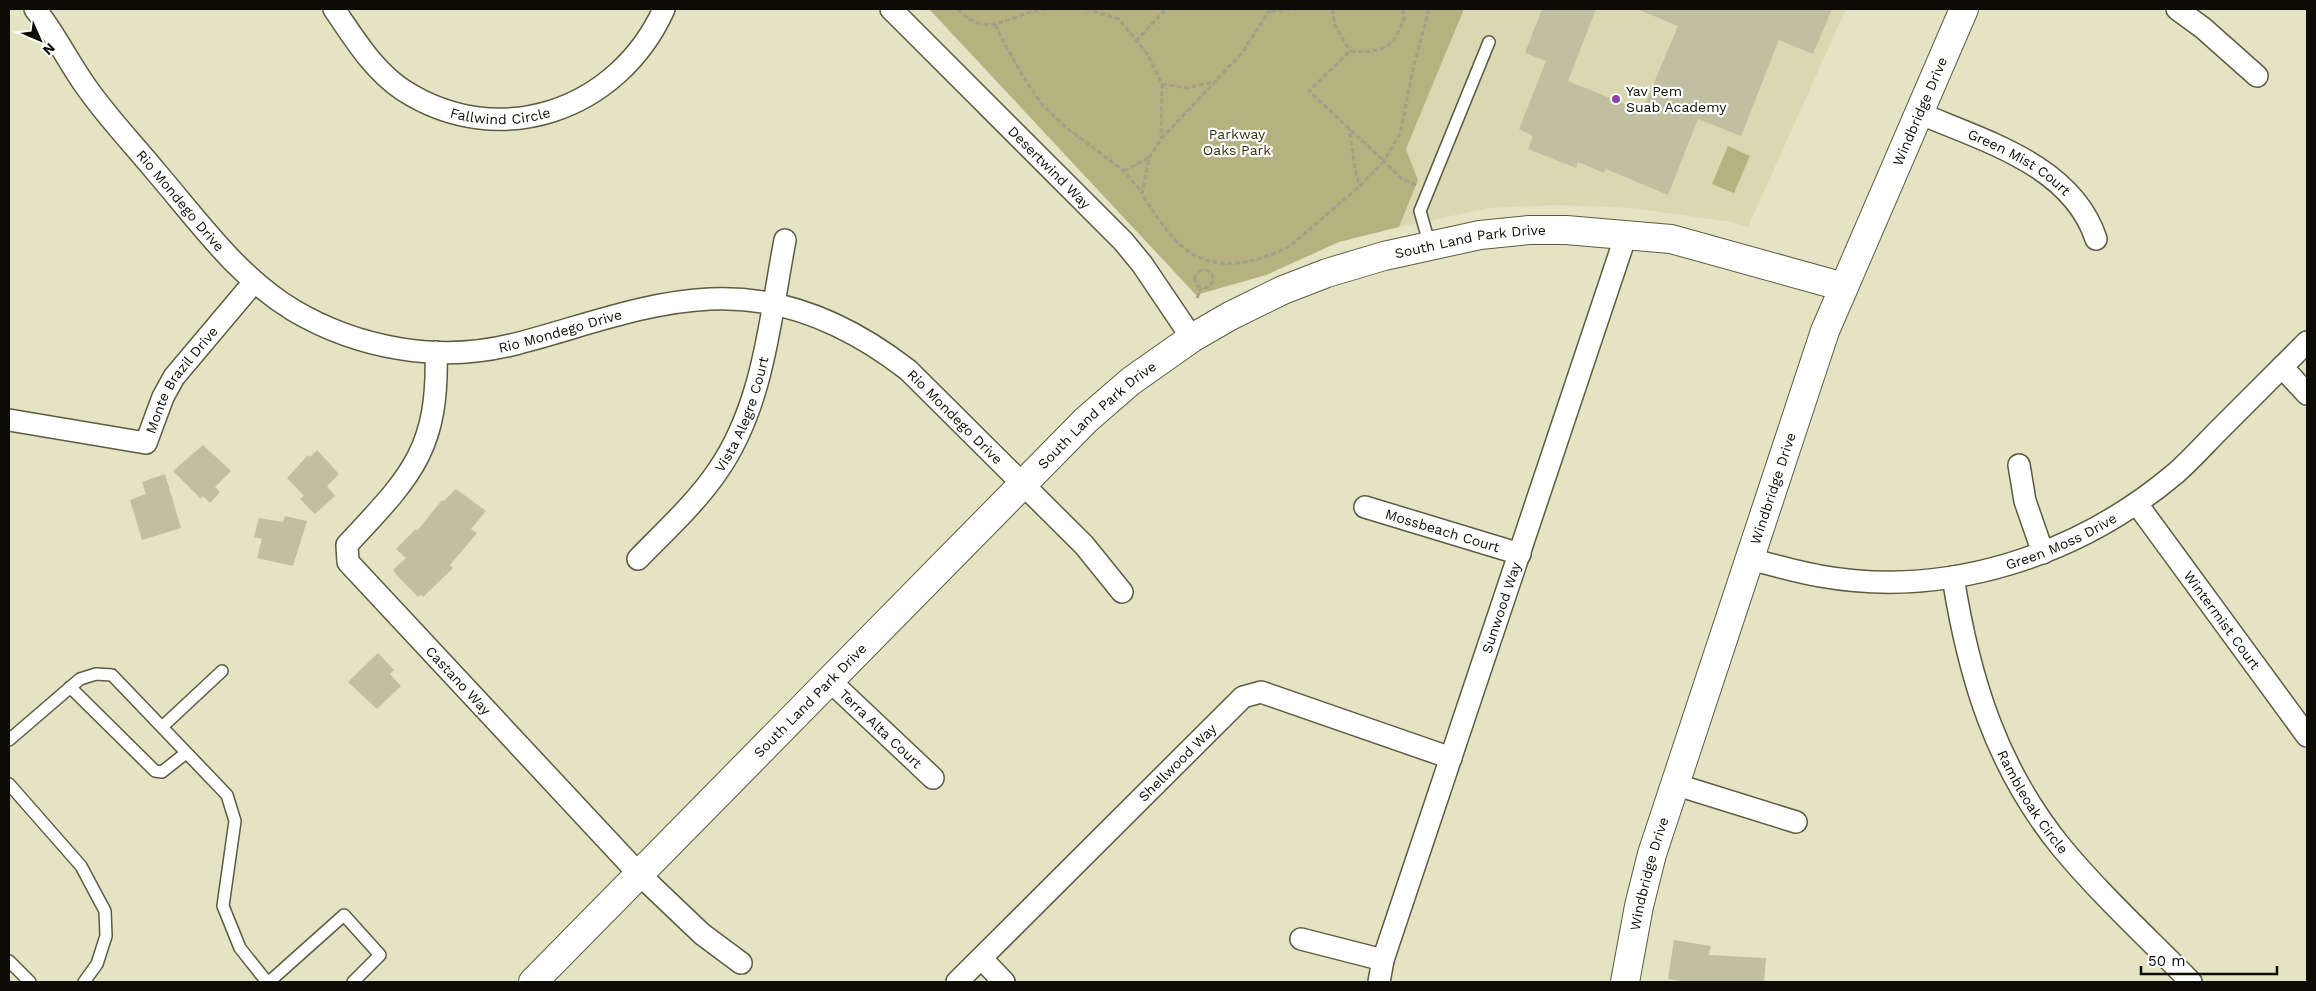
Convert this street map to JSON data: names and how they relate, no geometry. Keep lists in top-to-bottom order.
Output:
{
  "streets": {
    "street": [
      "Fallwind Circle",
      "Windbridge Drive",
      "Green Mist Court",
      "Desertwind Way",
      "Rio Mondego Drive",
      "South Land Park Drive",
      "Monte Brazil Drive",
      "Vista Alegre Court",
      "Mossbeach Court",
      "Green Moss Drive",
      "Sunwood Way",
      "Wintermist Court",
      "Castano Way",
      "Terra Alta Court",
      "Shellwood Way",
      "Rambleoak Circle"
    ]
  },
  "crossings": [
    ["Windbridge Drive", "Green Mist Court"],
    ["Windbridge Drive", "South Land Park Drive"],
    ["Windbridge Drive", "Green Moss Drive"],
    ["Desertwind Way", "South Land Park Drive"],
    ["Rio Mondego Drive", "South Land Park Drive"],
    ["Rio Mondego Drive", "Monte Brazil Drive"],
    ["Rio Mondego Drive", "Vista Alegre Court"],
    ["Rio Mondego Drive", "Castano Way"],
    ["South Land Park Drive", "Sunwood Way"],
    ["South Land Park Drive", "Castano Way"],
    ["South Land Park Drive", "Terra Alta Court"],
    ["Mossbeach Court", "Sunwood Way"],
    ["Green Moss Drive", "Wintermist Court"],
    ["Green Moss Drive", "Rambleoak Circle"],
    ["Sunwood Way", "Shellwood Way"]
  ],
  "parks": ["Parkway Oaks Park"],
  "places": ["Yav Pem Suab Academy"],
  "scale_bar": "50 m",
  "north": "bottom right"
}
